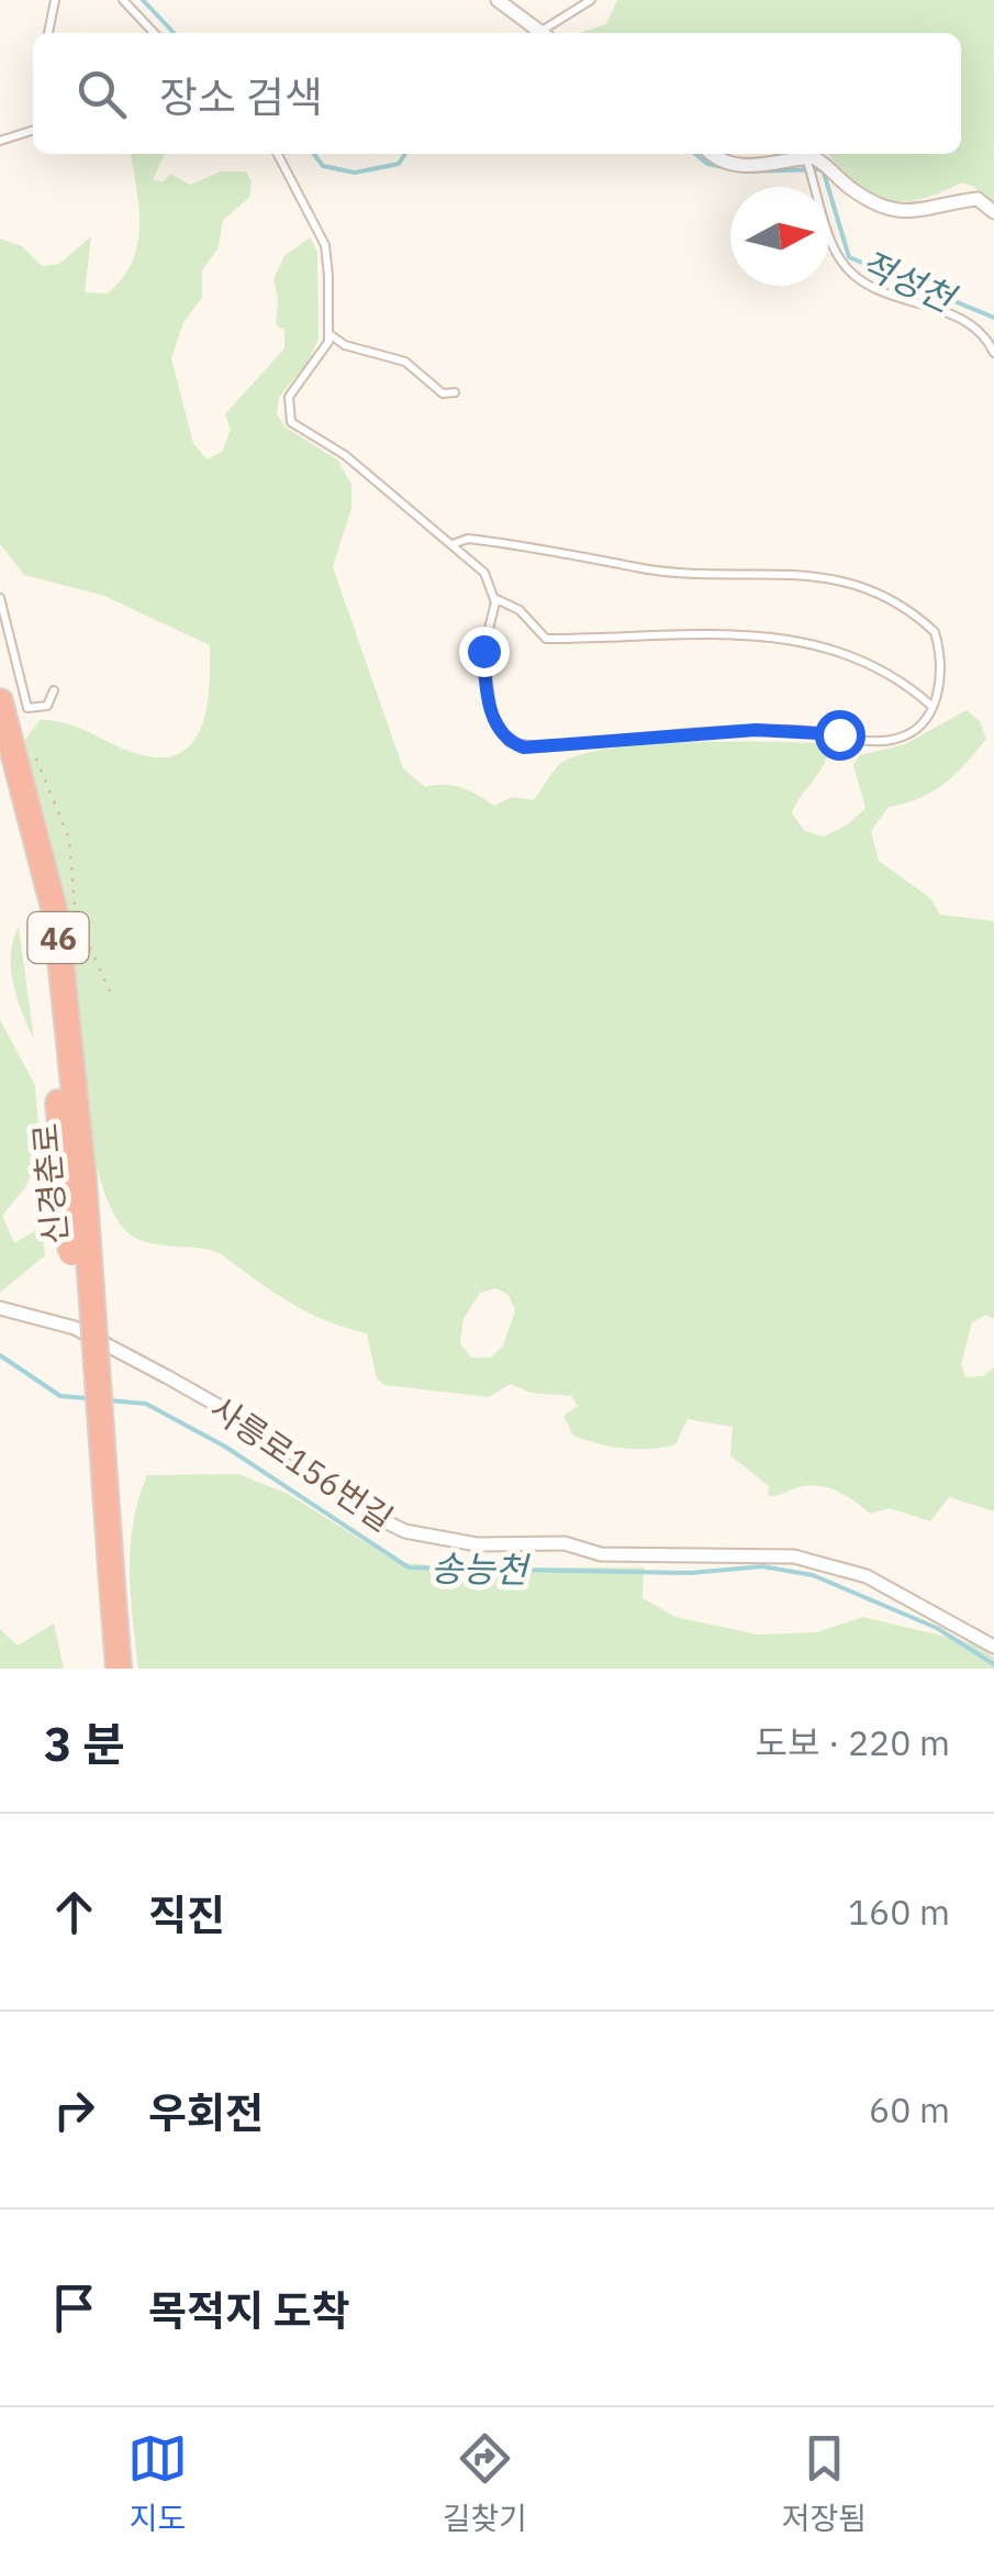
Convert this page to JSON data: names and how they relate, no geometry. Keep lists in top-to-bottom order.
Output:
{
  "streets": {
    "highway": ["46", "신경춘로"],
    "street": ["사릉로156번길"]
  },
  "water": ["적성천", "송능천"],
  "north": "right",
  "page": {
    "search": "장소 검색",
    "heading": ["3 분", "도보 · 220 m"],
    "list": [
      ["직진", "160 m"],
      ["우회전", "60 m"],
      "목적지 도착"
    ],
    "nav": ["지도", "길찾기", "저장됨"]
  }
}
